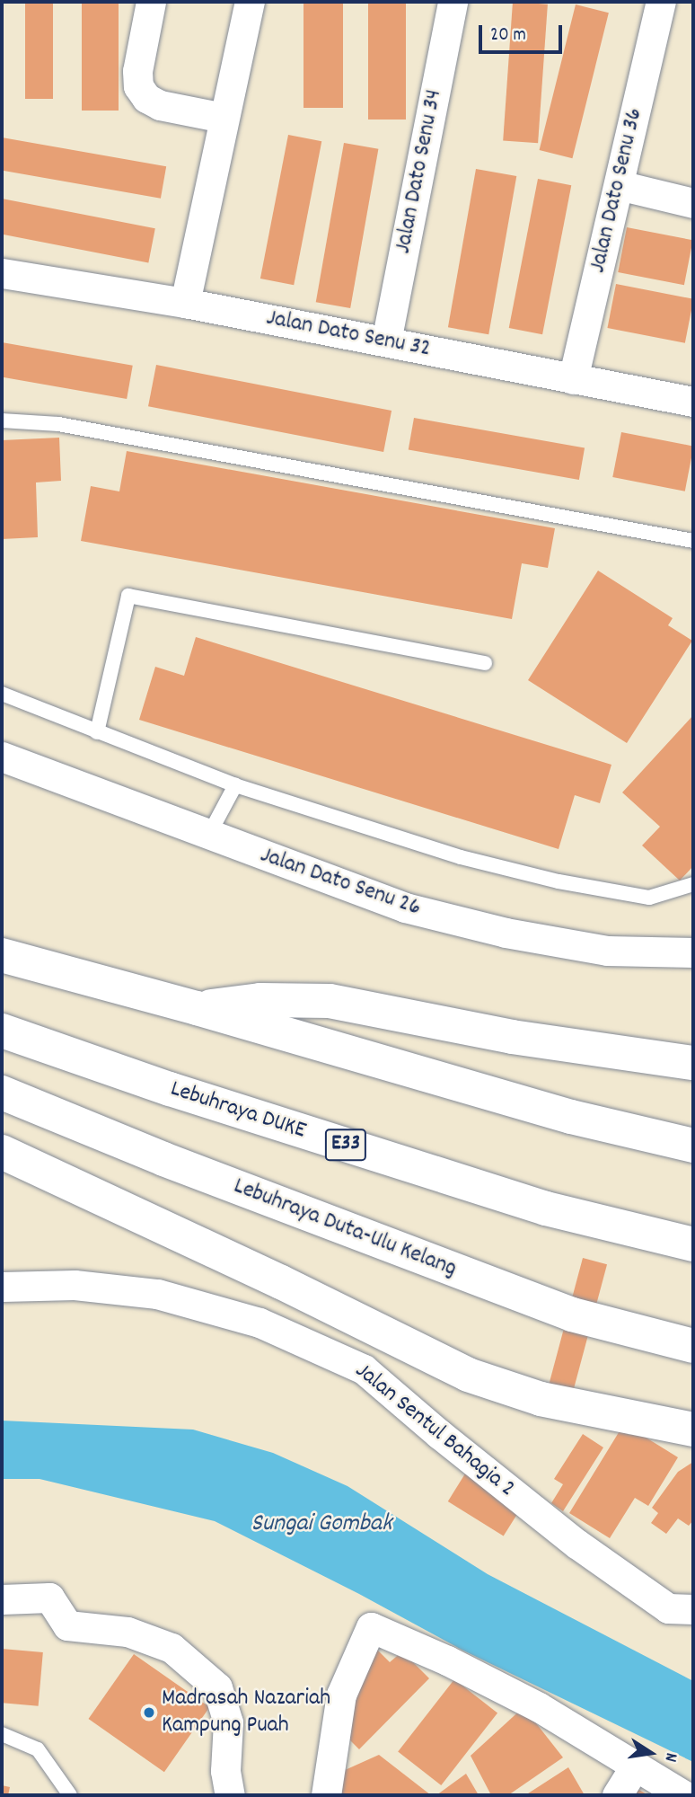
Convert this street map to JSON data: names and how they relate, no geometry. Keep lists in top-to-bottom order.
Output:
{
  "streets": {
    "highway": ["Lebuhraya DUKE", "E33", "Lebuhraya Duta-Ulu Kelang"],
    "street": [
      "Jalan Dato Senu 34",
      "Jalan Dato Senu 36",
      "Jalan Dato Senu 32",
      "Jalan Dato Senu 26",
      "Jalan Sentul Bahagia 2"
    ]
  },
  "crossings": [
    ["Jalan Dato Senu 34", "Jalan Dato Senu 32"],
    ["Jalan Dato Senu 36", "Jalan Dato Senu 32"]
  ],
  "water": ["Sungai Gombak"],
  "places": ["Madrasah Nazariah Kampung Puah"],
  "scale_bar": "20 m",
  "north": "right"
}
